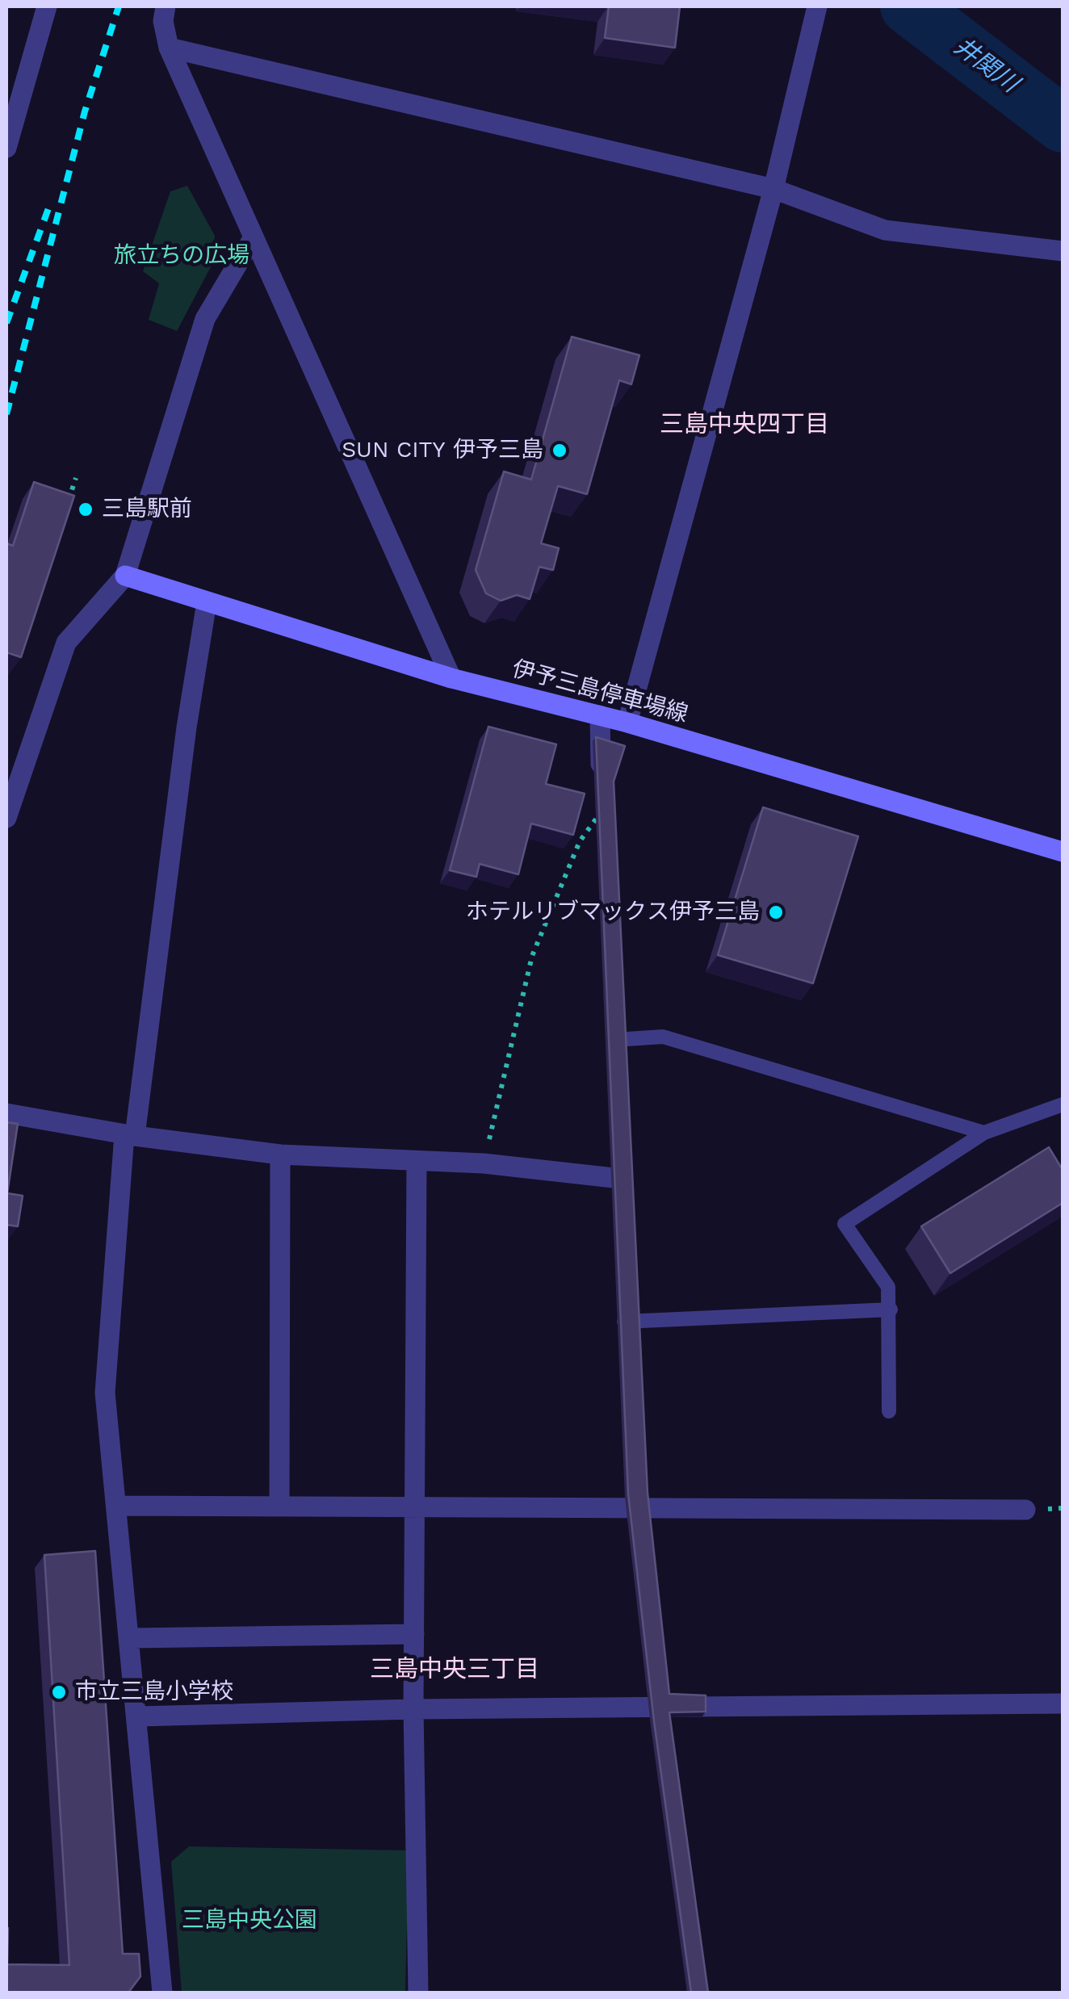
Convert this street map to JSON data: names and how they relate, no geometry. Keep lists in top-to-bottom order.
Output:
{
  "streets": {
    "main road": ["伊予三島停車場線"]
  },
  "districts": ["三島中央四丁目", "三島中央三丁目"],
  "water": ["井関川"],
  "parks": ["旅立ちの広場", "三島中央公園"],
  "places": [
    "SUN CITY 伊予三島",
    "三島駅前",
    "ホテルリブマックス伊予三島",
    "市立三島小学校"
  ]
}
